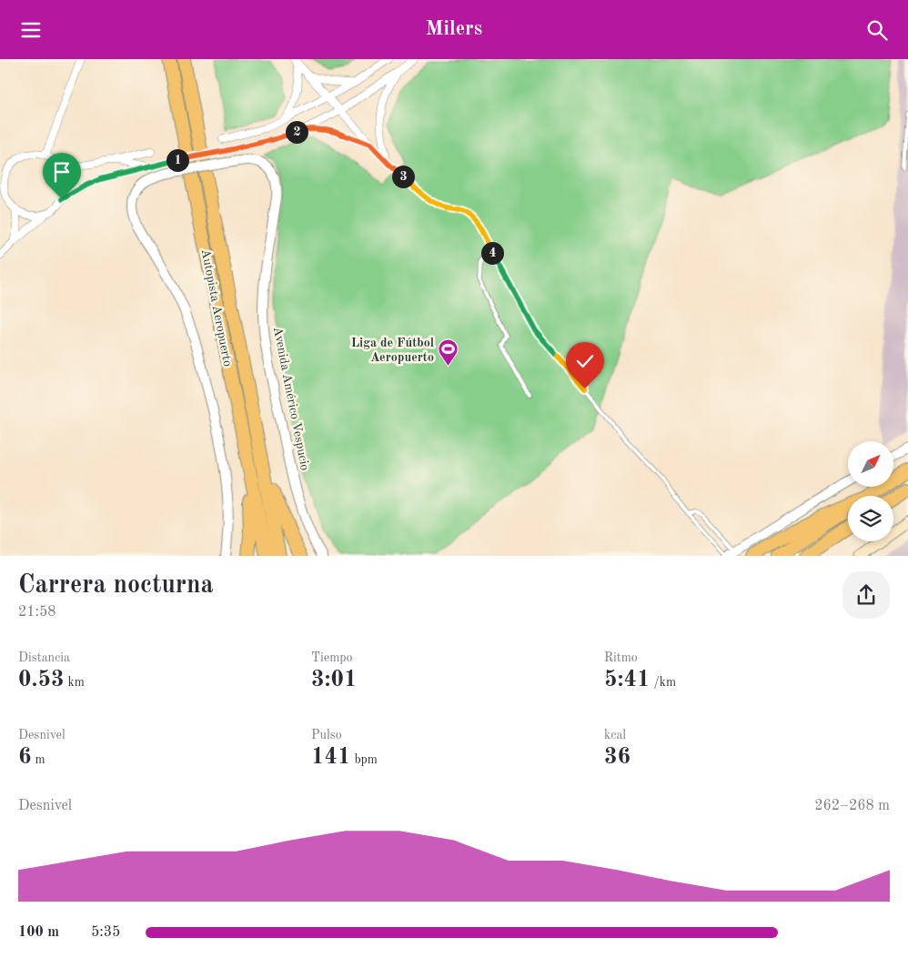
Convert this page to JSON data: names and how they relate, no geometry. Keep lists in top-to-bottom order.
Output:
{
  "streets": {
    "highway": ["Autopista Aeropuerto"],
    "street": ["Avenida Américo Vespucio"]
  },
  "places": {
    "sports": ["Liga de Fútbol Aeropuerto"]
  },
  "north": "top right",
  "page": {
    "header": "Milers",
    "pins": [
      "2",
      "1",
      "3",
      "4"
    ],
    "heading": ["Carrera nocturna", "21:58"],
    "stats": [
      ["Distancia", "0.53 km"],
      ["Tiempo", "3:01"],
      ["Ritmo", "5:41 /km"],
      ["Desnivel", "6 m"],
      ["Pulso", "141 bpm"],
      ["kcal", "36"]
    ],
    "chart": ["Desnivel", "262–268 m"],
    "list": [
      {
        "name": "100 m",
        "note": "5:35"
      }
    ]
  }
}
